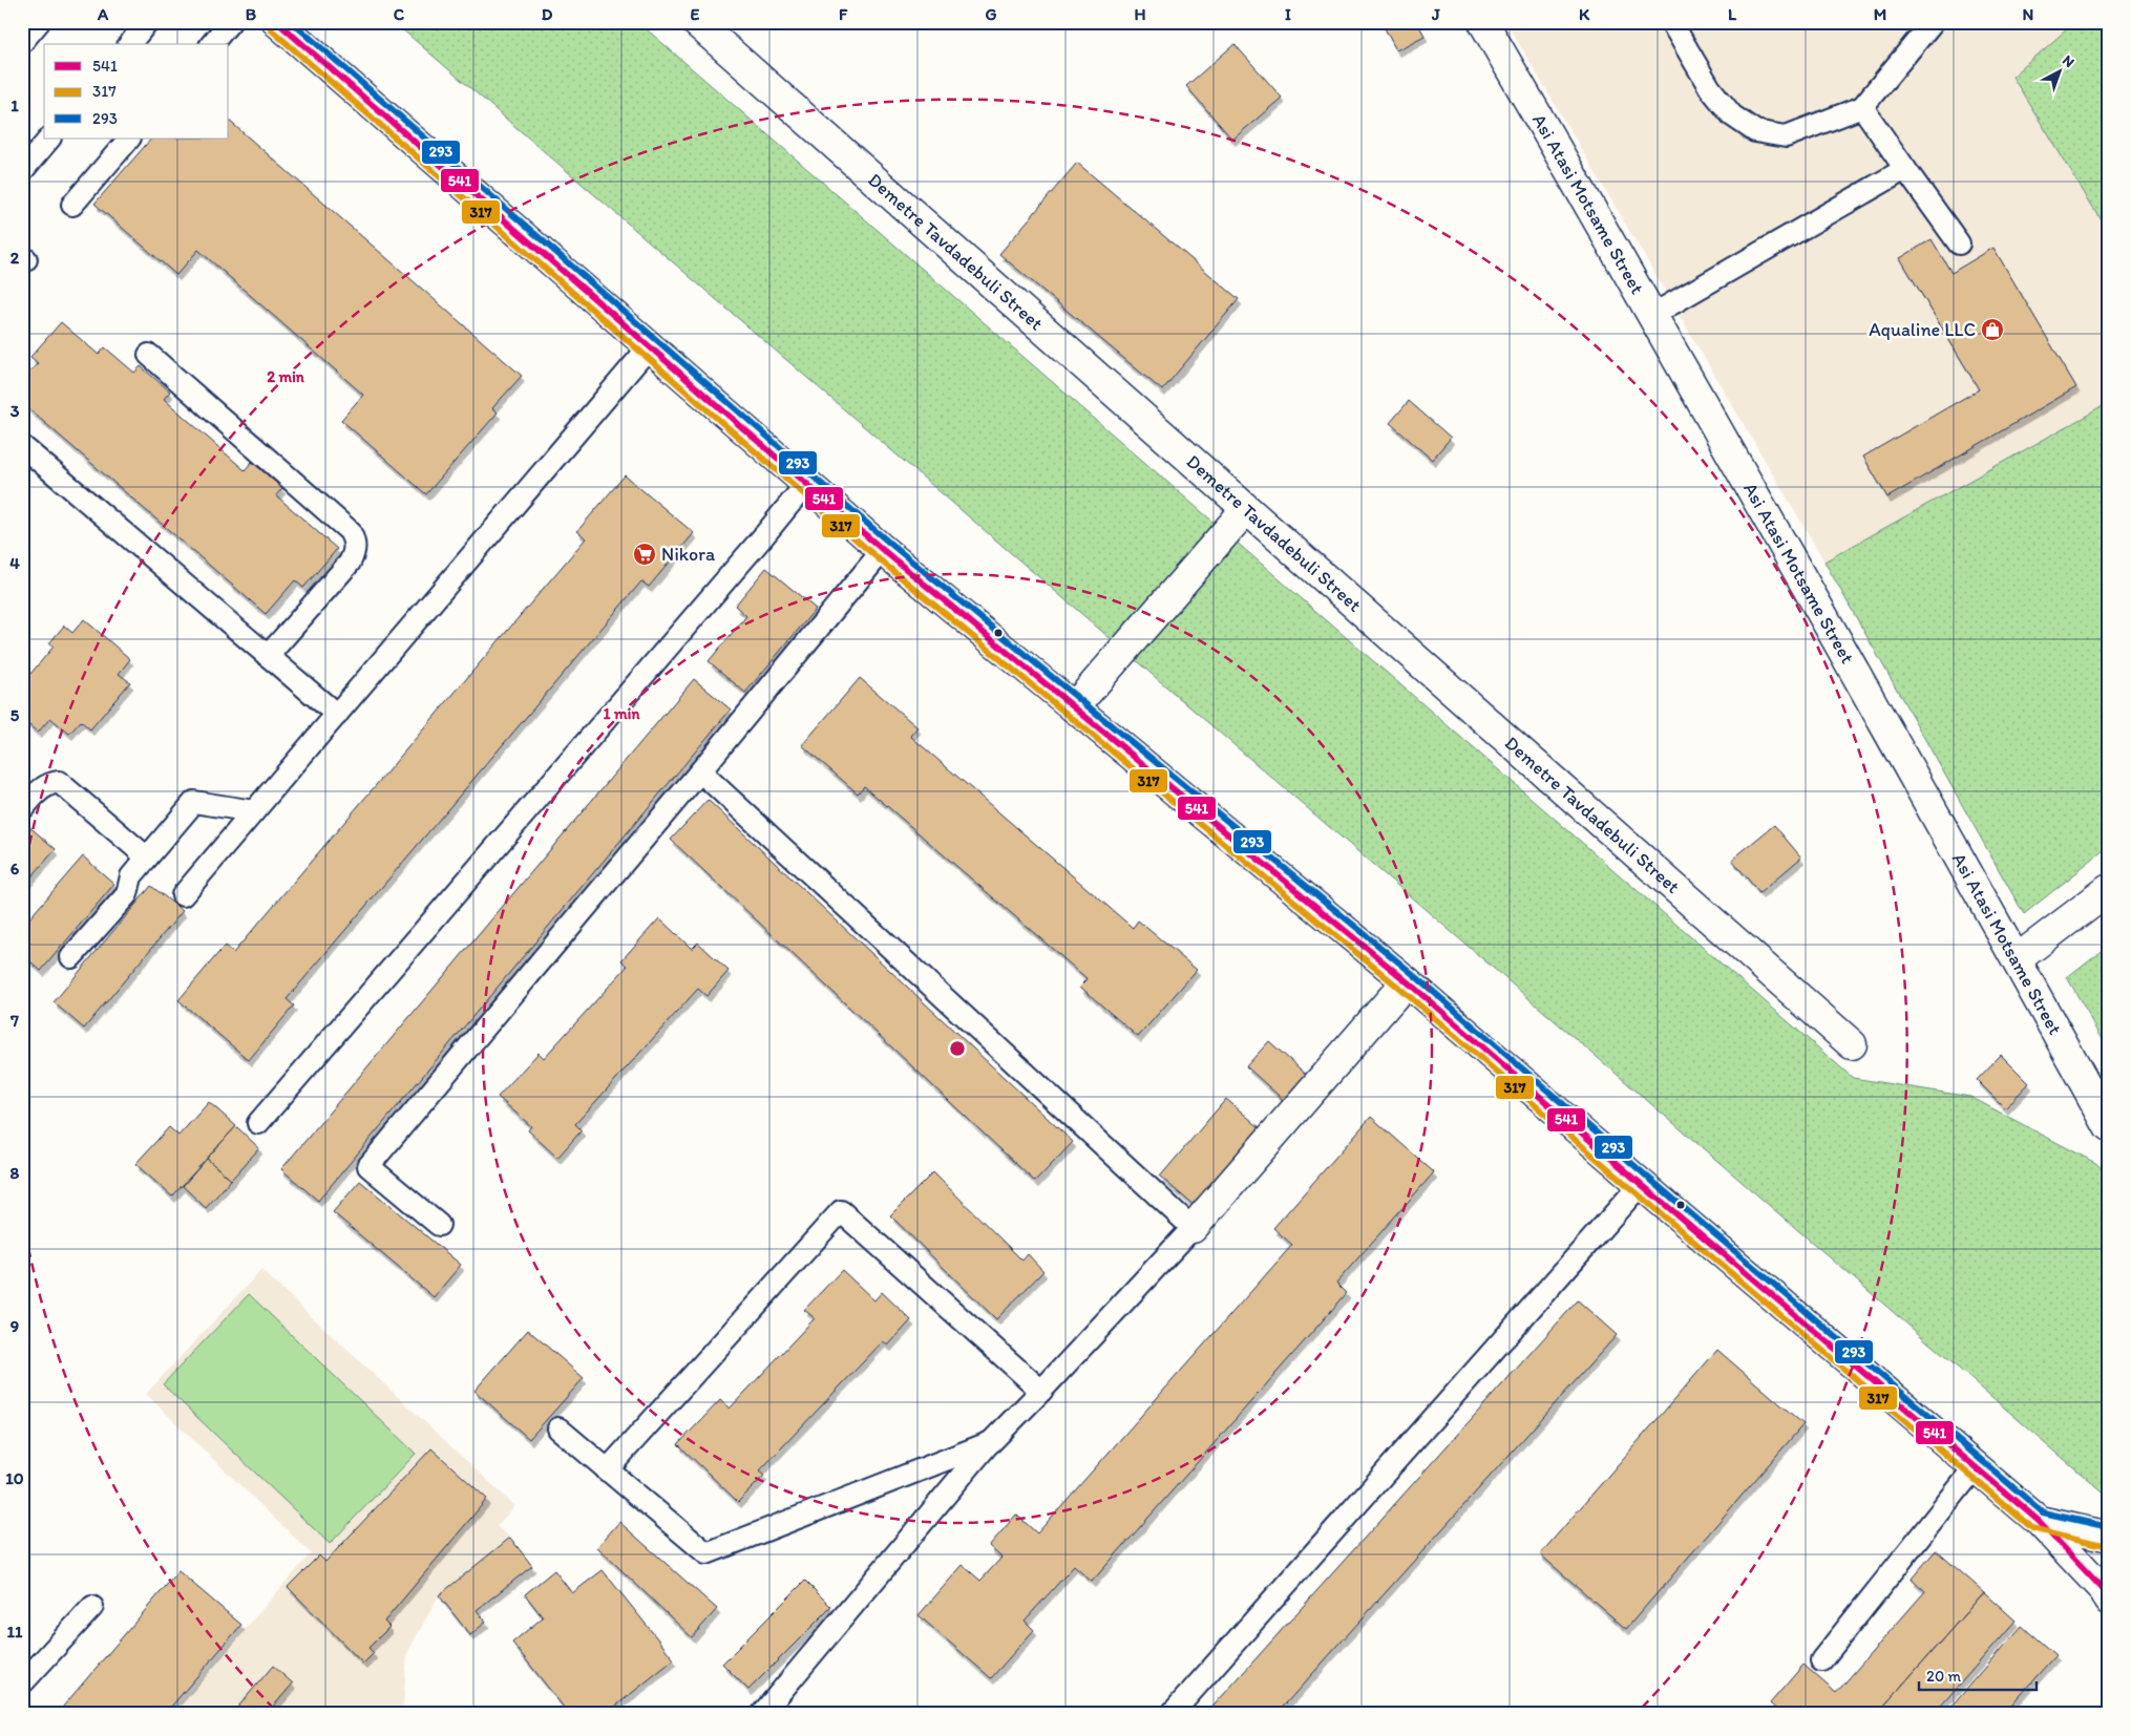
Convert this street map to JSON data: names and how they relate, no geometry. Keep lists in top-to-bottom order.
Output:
{
  "streets": {
    "street": ["Asi Atasi Motsame Street", "Demetre Tavdadebuli Street"]
  },
  "places": {
    "shop": ["Aqualine LLC"],
    "supermarket": ["Nikora"]
  },
  "lines": ["transit line 541", "transit line 293", "transit line 317"],
  "legend": ["541", "317", "293"],
  "scale_bar": "20 m",
  "north": "top right",
  "grid": {
    "columns": [
      "A",
      "B",
      "C",
      "D",
      "E",
      "F",
      "G",
      "H",
      "I",
      "J",
      "K",
      "L",
      "M",
      "N"
    ],
    "rows": [
      "1",
      "2",
      "3",
      "4",
      "5",
      "6",
      "7",
      "8",
      "9",
      "10",
      "11"
    ]
  },
  "rings": ["2 min", "1 min"]
}
